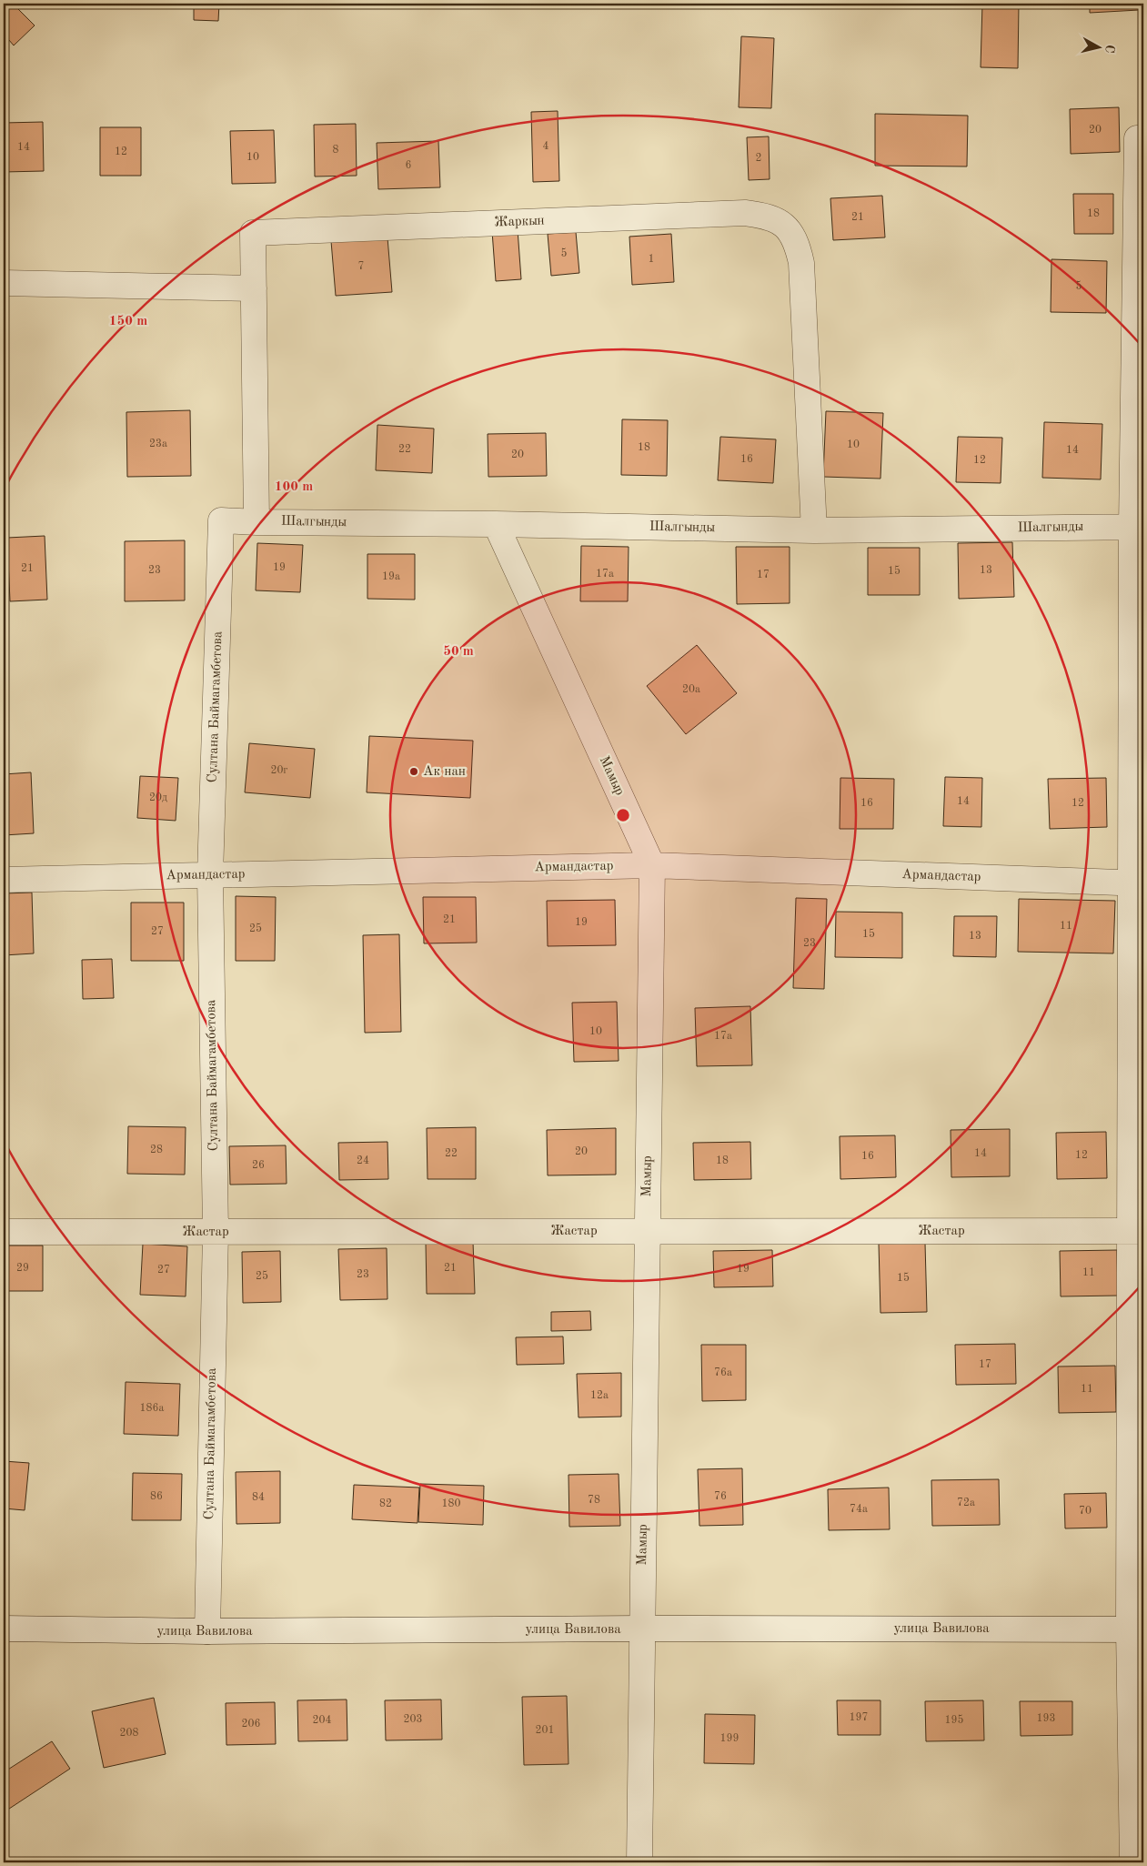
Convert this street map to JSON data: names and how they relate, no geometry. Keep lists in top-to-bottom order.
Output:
{
  "streets": {
    "street": [
      "Жаркын",
      "Шалгынды",
      "Султана Баймагамбетова",
      "Мамыр",
      "Армандастар",
      "Жастар",
      "улица Вавилова"
    ]
  },
  "crossings": [
    ["Жаркын", "Шалгынды"],
    ["Шалгынды", "Султана Баймагамбетова"],
    ["Шалгынды", "Мамыр"],
    ["Султана Баймагамбетова", "Армандастар"],
    ["Султана Баймагамбетова", "Жастар"],
    ["Султана Баймагамбетова", "улица Вавилова"],
    ["Мамыр", "Армандастар"],
    ["Мамыр", "Жастар"],
    ["Мамыр", "улица Вавилова"]
  ],
  "places": ["Ак нан"],
  "house_numbers": [
    "20",
    "4",
    "14",
    "8",
    "12",
    "10",
    "2",
    "6",
    "18",
    "21",
    "5",
    "1",
    "7",
    "5",
    "23а",
    "10",
    "18",
    "22",
    "14",
    "20",
    "16",
    "12",
    "19",
    "21",
    "23",
    "13",
    "15",
    "17а",
    "17",
    "19а",
    "20а",
    "20г",
    "20д",
    "14",
    "16",
    "12",
    "21",
    "19",
    "11",
    "25",
    "27",
    "15",
    "13",
    "23",
    "10",
    "17а",
    "28",
    "20",
    "22",
    "14",
    "12",
    "16",
    "24",
    "18",
    "26",
    "29",
    "21",
    "19",
    "27",
    "11",
    "23",
    "25",
    "15",
    "17",
    "76а",
    "11",
    "12а",
    "186а",
    "86",
    "76",
    "84",
    "78",
    "72а",
    "82",
    "180",
    "74а",
    "70",
    "197",
    "193",
    "203",
    "204",
    "195",
    "206",
    "201",
    "208",
    "199"
  ],
  "north": "right",
  "rings": ["150 m", "100 m", "50 m"]
}
